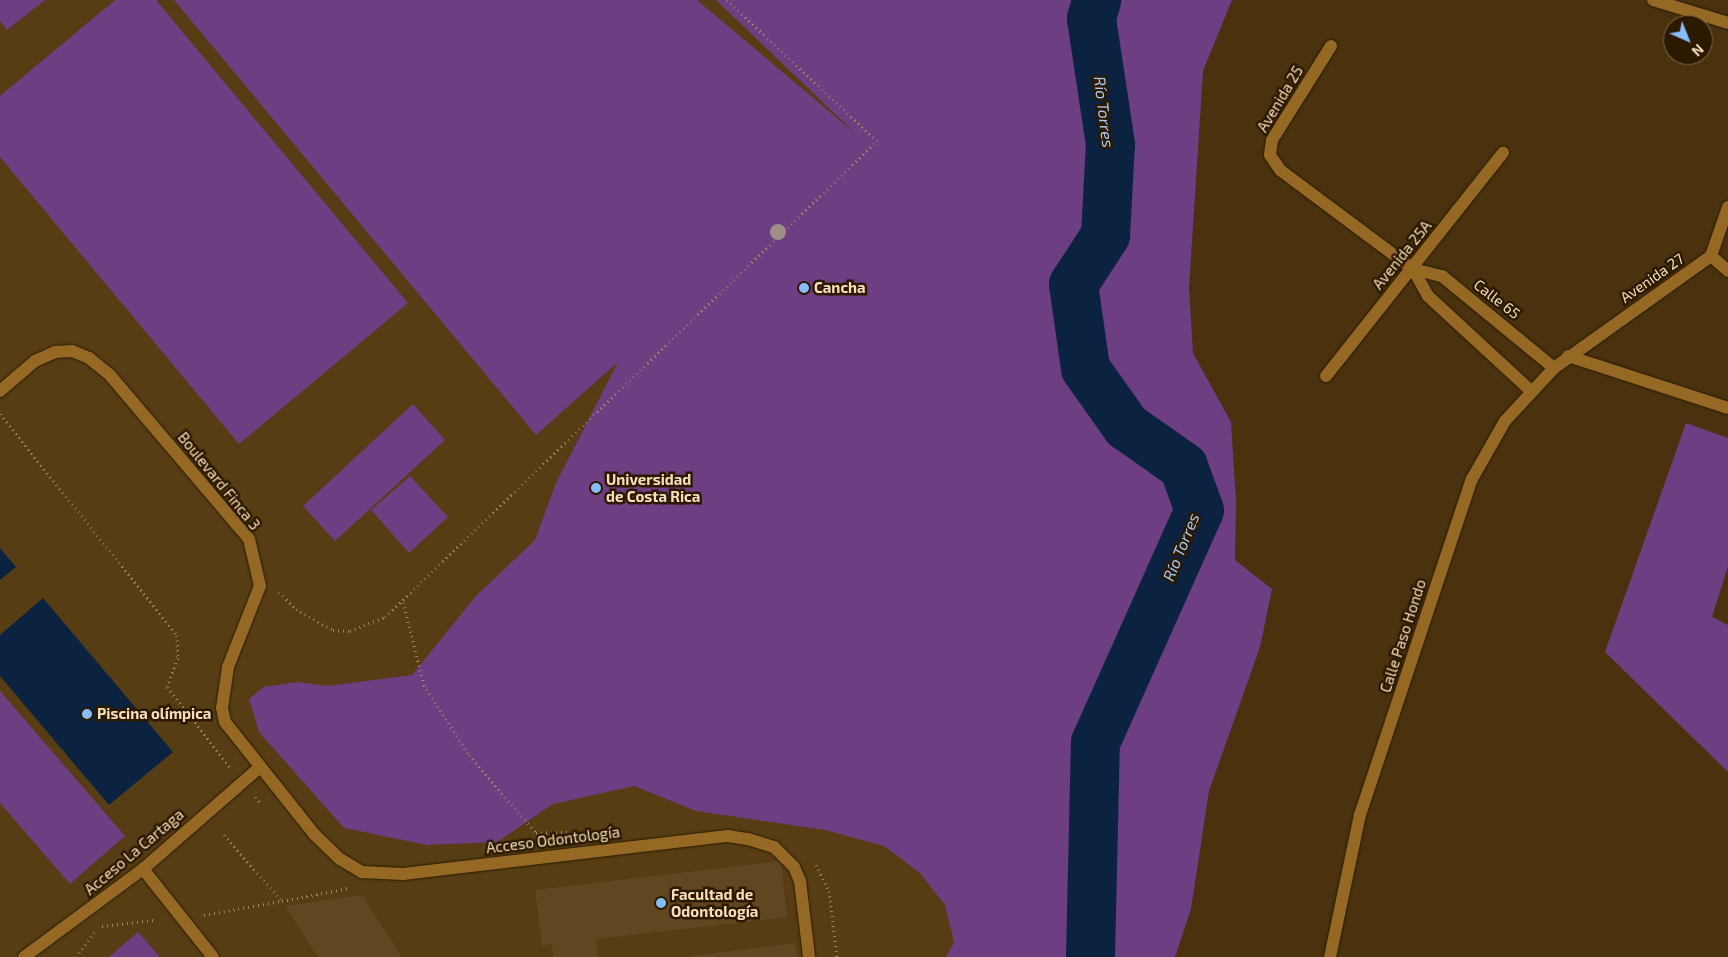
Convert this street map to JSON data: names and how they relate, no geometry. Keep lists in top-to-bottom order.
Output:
{
  "streets": {
    "street": [
      "Avenida 25",
      "Avenida 25A",
      "Avenida 27",
      "Calle 65",
      "Boulevard Finca 3",
      "Calle Paso Hondo",
      "Acceso Odontología",
      "Acceso La Cartaga"
    ]
  },
  "crossings": [
    ["Avenida 25", "Calle 65"],
    ["Avenida 25A", "Calle 65"],
    ["Avenida 27", "Calle Paso Hondo"],
    ["Calle 65", "Calle Paso Hondo"],
    ["Boulevard Finca 3", "Acceso Odontología"],
    ["Boulevard Finca 3", "Acceso La Cartaga"],
    ["Acceso Odontología", "Acceso La Cartaga"]
  ],
  "water": ["Río Torres"],
  "places": [
    "Cancha",
    "Universidad de Costa Rica",
    "Piscina olímpica",
    "Facultad de Odontología"
  ],
  "north": "bottom right"
}
